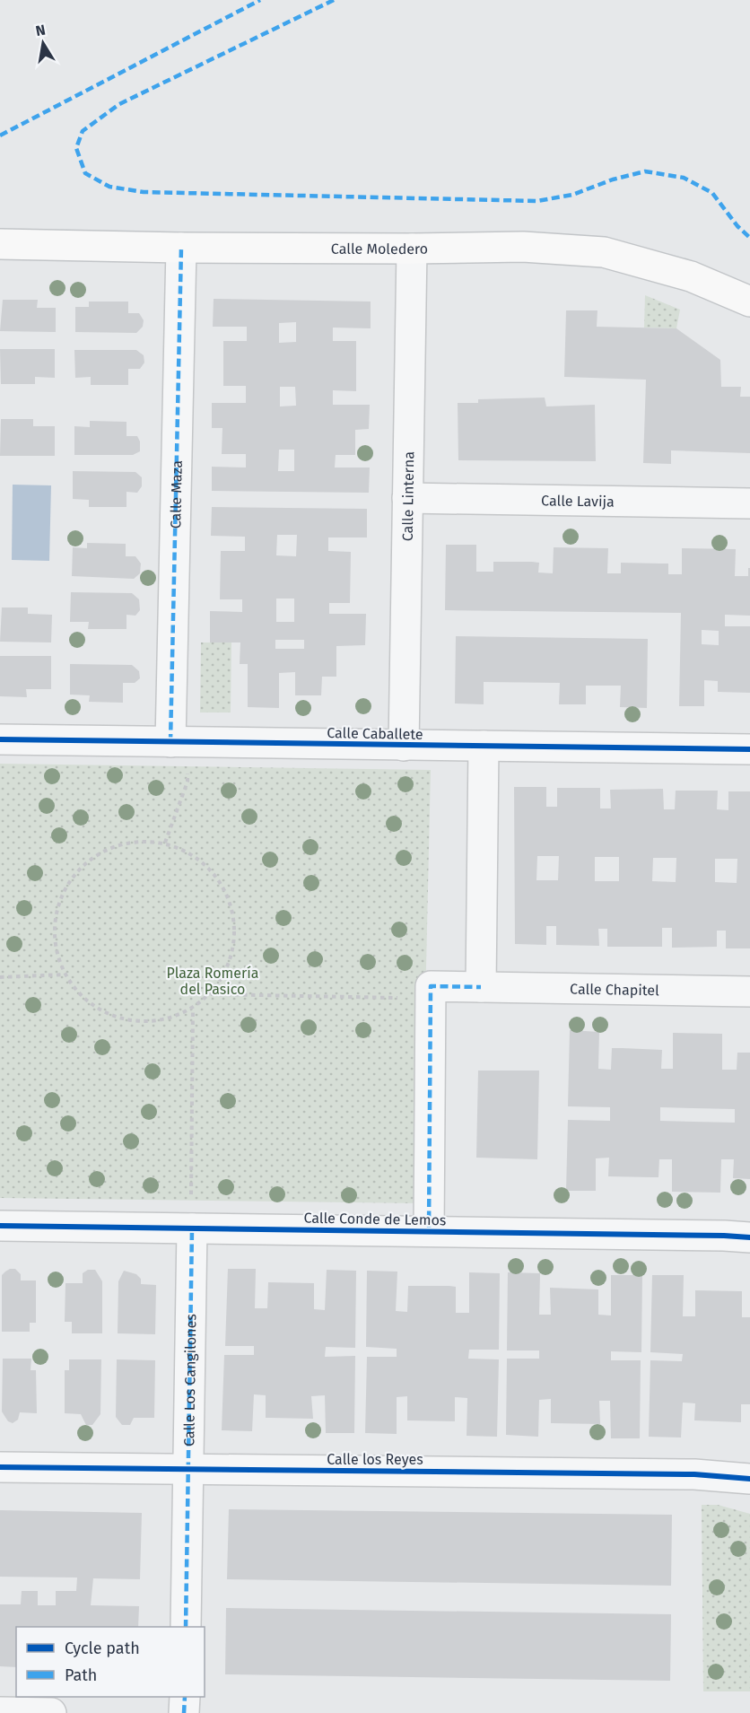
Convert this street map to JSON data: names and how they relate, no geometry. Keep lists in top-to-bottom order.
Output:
{
  "streets": {
    "main road": ["Calle Moledero"],
    "street": [
      "Calle Maza",
      "Calle Linterna",
      "Calle Lavija",
      "Calle Caballete",
      "Calle Chapitel",
      "Calle Conde de Lemos",
      "Calle Los Cangilones",
      "Calle los Reyes"
    ]
  },
  "crossings": [
    ["Calle Moledero", "Calle Maza"],
    ["Calle Moledero", "Calle Linterna"],
    ["Calle Maza", "Calle Caballete"],
    ["Calle Linterna", "Calle Lavija"],
    ["Calle Linterna", "Calle Caballete"],
    ["Calle Conde de Lemos", "Calle Los Cangilones"],
    ["Calle Los Cangilones", "Calle los Reyes"]
  ],
  "parks": ["Plaza Romería del Pasico"],
  "legend": ["Cycle path", "Path"],
  "north": "top"
}
